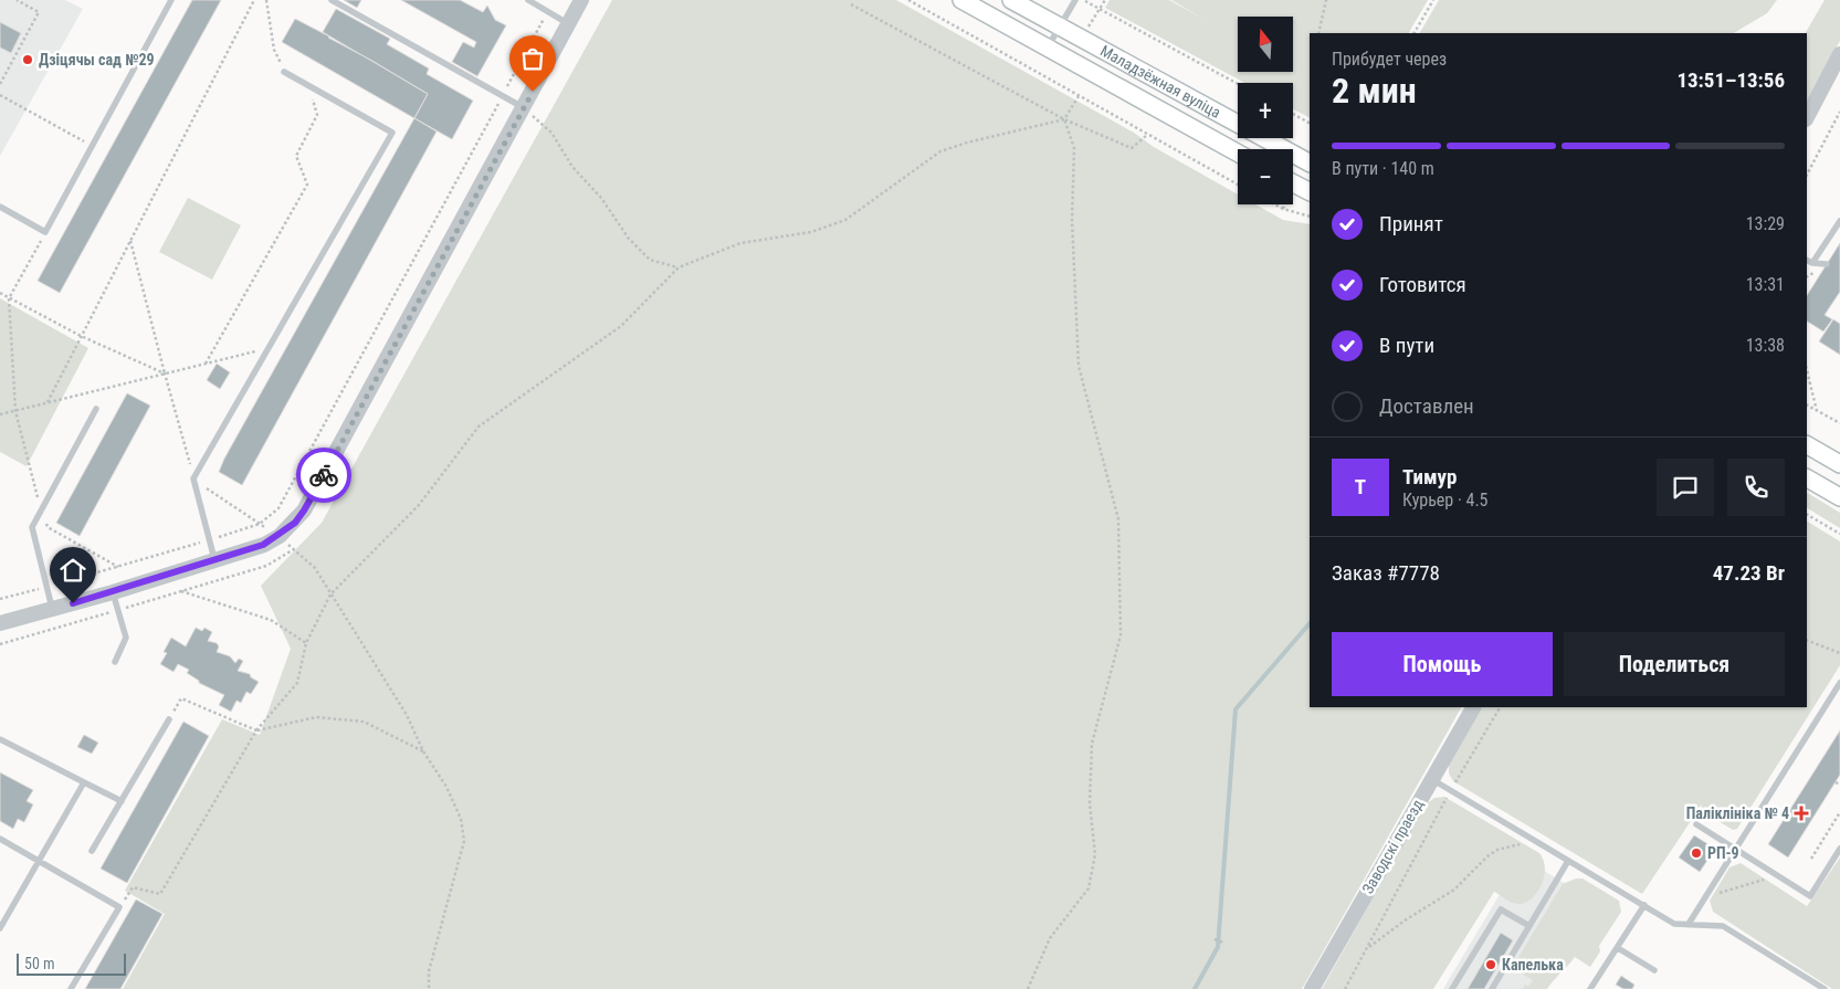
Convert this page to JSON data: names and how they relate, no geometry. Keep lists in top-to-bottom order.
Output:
{
  "streets": {
    "main road": ["Маладзёжная вуліца"],
    "street": ["Заводскі праезд"]
  },
  "places": {
    "other": ["Дзіцячы сад №29", "РП-9", "Капелька"],
    "health": ["Паліклініка № 4"]
  },
  "scale_bar": "50 m",
  "north": "top",
  "page": {
    "map_buttons": ["+", "−"],
    "heading": ["2 мин", "Прибудет через", "13:51–13:56"],
    "panel": [
      "Тимур",
      "Курьер · 4.5",
      "Заказ #7778",
      "47.23 Br"
    ],
    "bar": "В пути · 140 m",
    "list": [
      ["Принят", "13:29"],
      ["Готовится", "13:31"],
      ["В пути", "13:38"],
      "Доставлен"
    ],
    "round": "Т",
    "buttons": ["Помощь", "Поделиться"],
    "scale": "50 m"
  }
}
